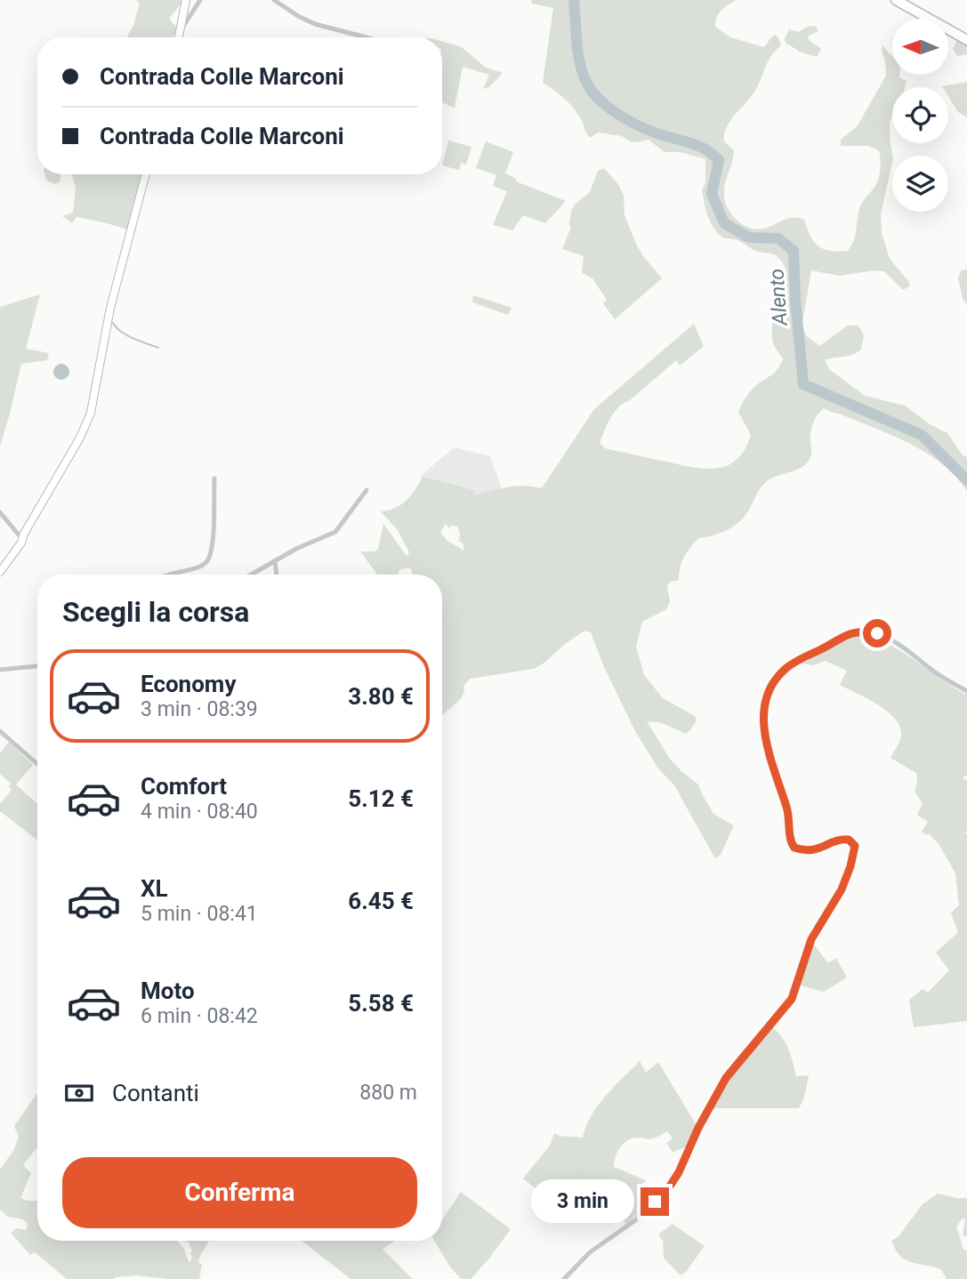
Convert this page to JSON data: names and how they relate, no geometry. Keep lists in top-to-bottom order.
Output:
{
  "water": ["Alento"],
  "north": "left",
  "page": {
    "banner": ["Contrada Colle Marconi", "Contrada Colle Marconi"],
    "heading": "Scegli la corsa",
    "list": [
      {
        "name": "Economy",
        "note": "3 min · 08:39",
        "value": "3.80 €"
      },
      {
        "name": "Comfort",
        "note": "4 min · 08:40",
        "value": "5.12 €"
      },
      {
        "name": "XL",
        "note": "5 min · 08:41",
        "value": "6.45 €"
      },
      {
        "name": "Moto",
        "note": "6 min · 08:42",
        "value": "5.58 €"
      }
    ],
    "pay": ["Contanti", "880 m"],
    "buttons": "Conferma",
    "bubble": "3 min"
  }
}
